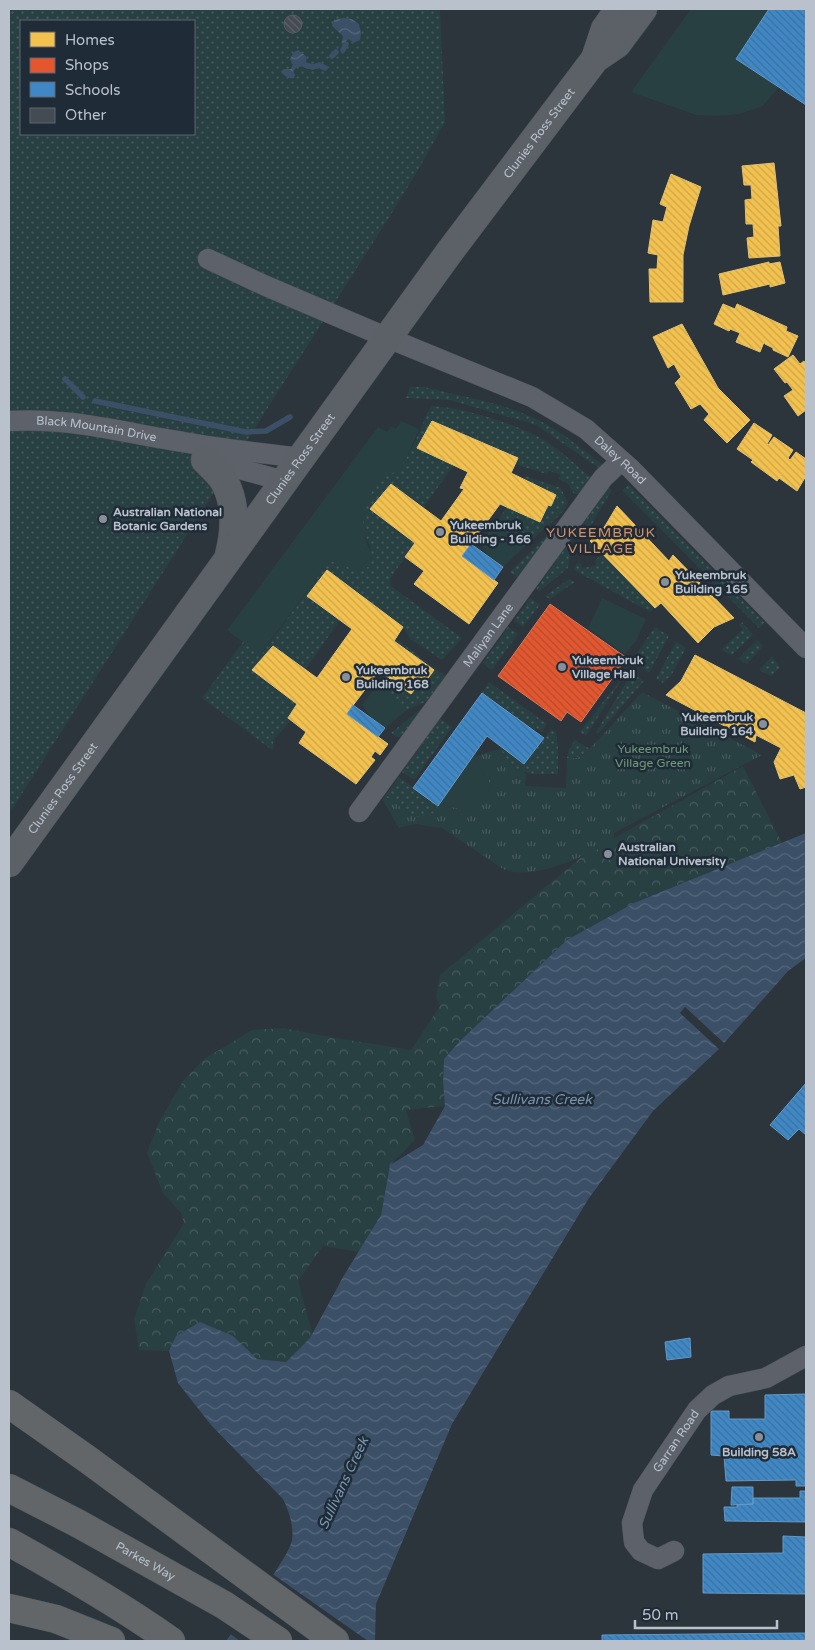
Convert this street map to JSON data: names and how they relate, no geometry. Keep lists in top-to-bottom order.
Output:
{
  "streets": {
    "highway": ["Parkes Way"],
    "street": [
      "Clunies Ross Street",
      "Black Mountain Drive",
      "Daley Road",
      "Maliyan Lane",
      "Garran Road"
    ]
  },
  "crossings": [
    ["Clunies Ross Street", "Black Mountain Drive"],
    ["Clunies Ross Street", "Daley Road"],
    ["Daley Road", "Maliyan Lane"]
  ],
  "districts": ["YUKEEMBRUK VILLAGE"],
  "water": ["Sullivans Creek"],
  "parks": ["Yukeembruk Village Green"],
  "places": [
    "Australian National Botanic Gardens",
    "Yukeembruk Building - 166",
    "Yukeembruk Building 165",
    "Yukeembruk Village Hall",
    "Yukeembruk Building 168",
    "Yukeembruk Building 164",
    "Australian National University",
    "Building 58A"
  ],
  "legend": [
    "Homes",
    "Shops",
    "Schools",
    "Other"
  ],
  "scale_bar": "50 m"
}
